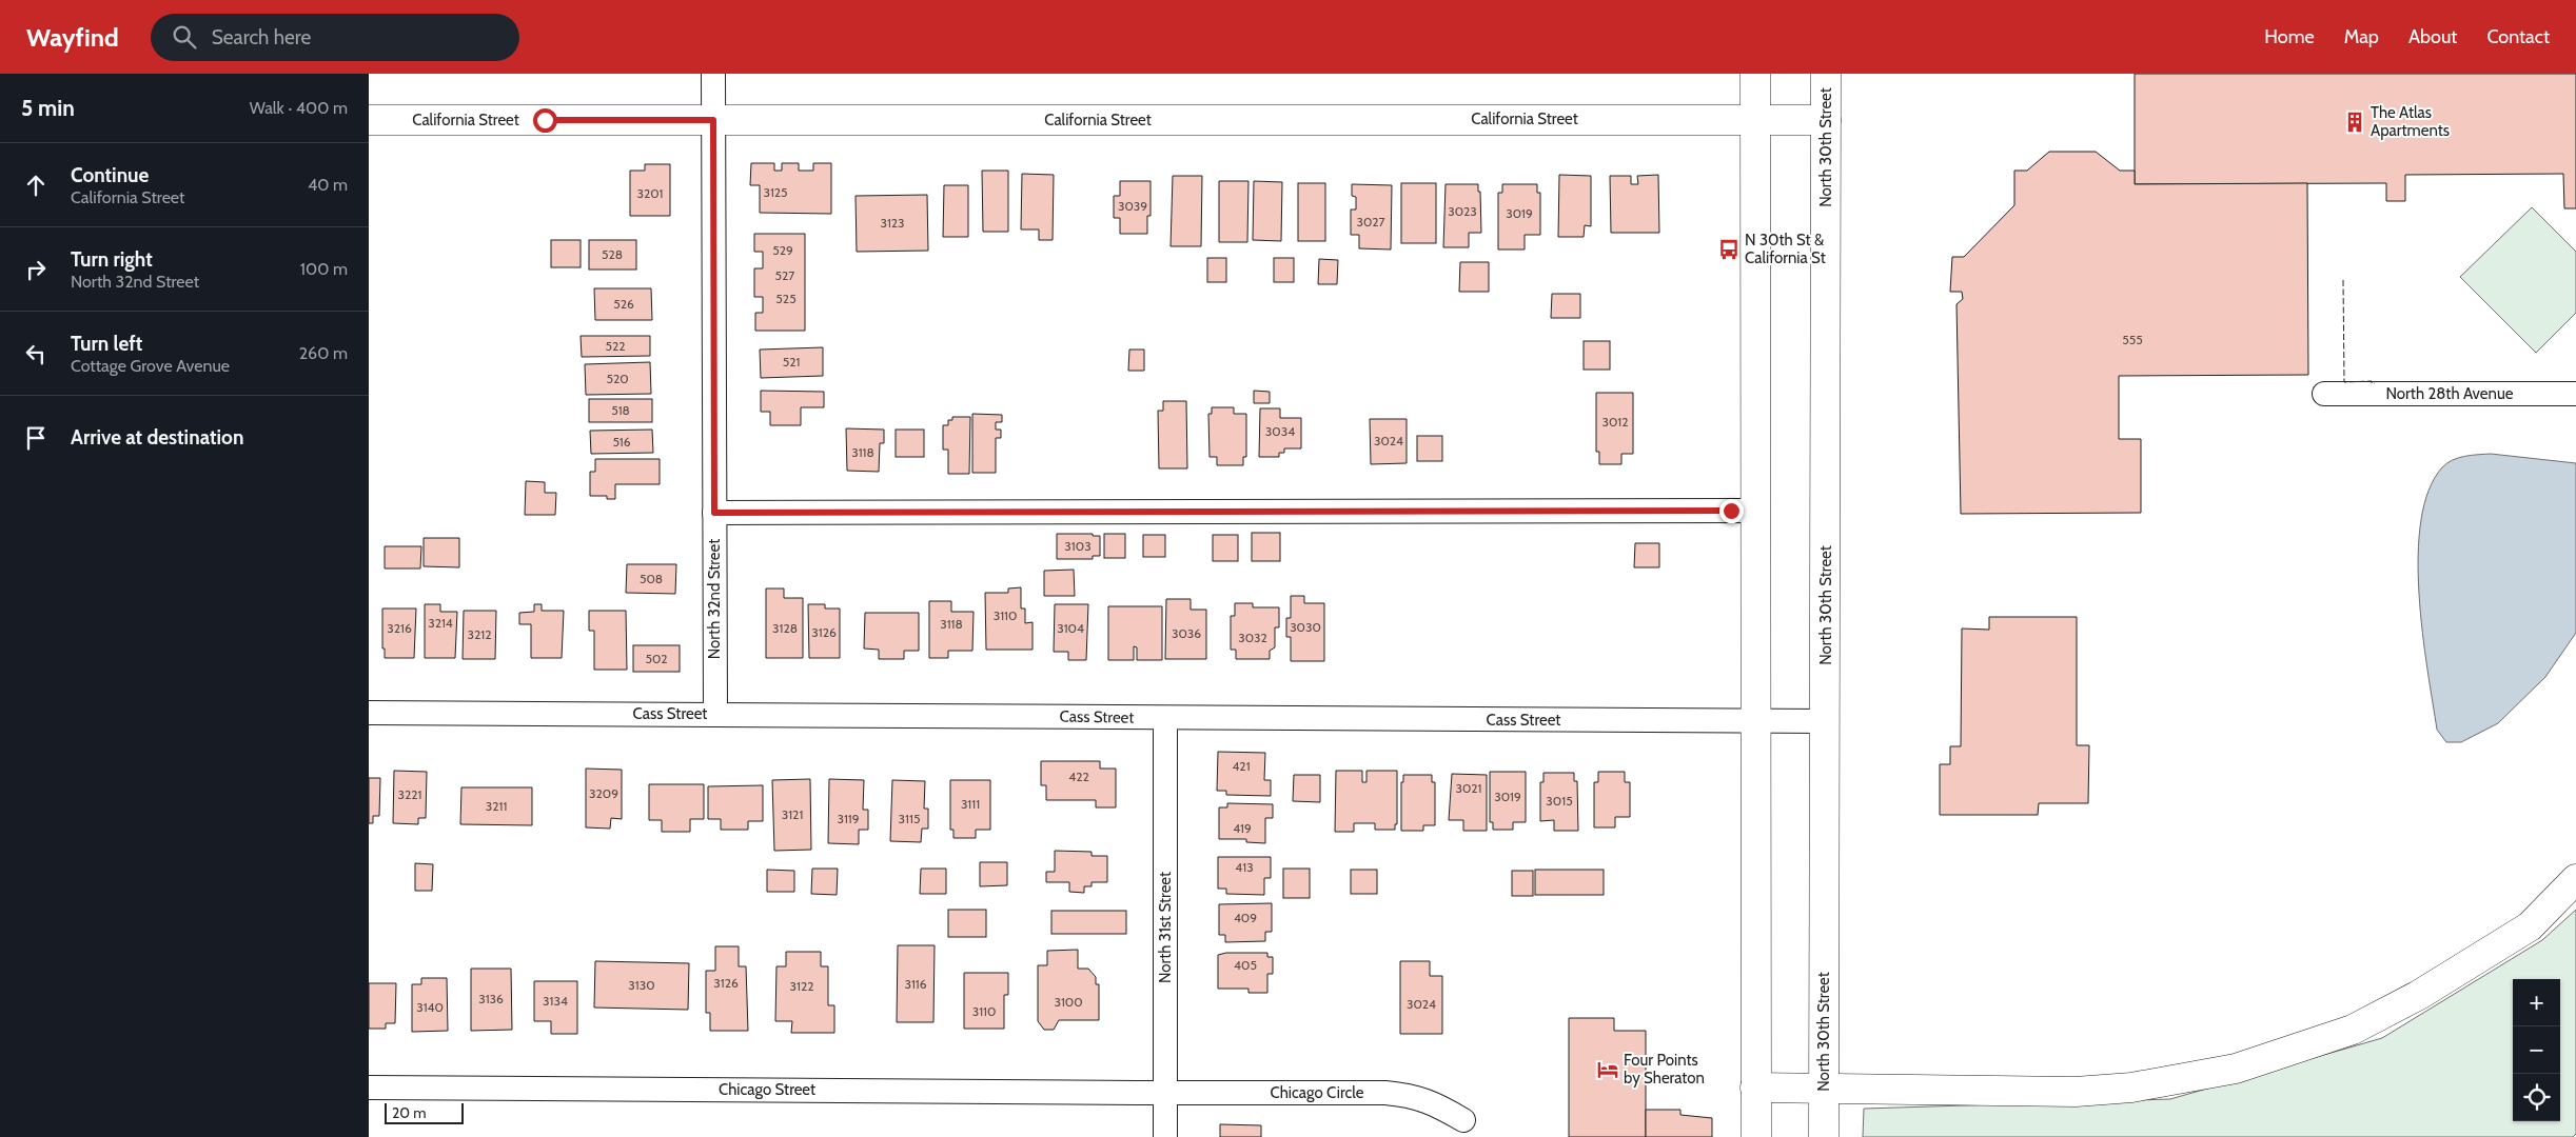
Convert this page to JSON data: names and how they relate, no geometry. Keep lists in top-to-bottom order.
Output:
{
  "streets": {
    "main road": ["California Street", "North 30th Street"],
    "street": [
      "North 28th Avenue",
      "North 32nd Street",
      "Cass Street",
      "North 31st Street",
      "Chicago Street",
      "Chicago Circle"
    ]
  },
  "crossings": [
    ["California Street", "North 30th Street"],
    ["California Street", "North 32nd Street"],
    ["North 30th Street", "Cass Street"],
    ["North 32nd Street", "Cass Street"],
    ["Cass Street", "North 31st Street"],
    ["North 31st Street", "Chicago Street"],
    ["North 31st Street", "Chicago Circle"],
    ["Chicago Street", "Chicago Circle"]
  ],
  "places": {
    "building": ["The Atlas Apartments"],
    "bus stop": ["N 30th St & California St"],
    "hotel": ["Four Points by Sheraton"]
  },
  "house_numbers": [
    "3125",
    "3201",
    "3039",
    "3023",
    "3019",
    "3027",
    "3123",
    "529",
    "528",
    "527",
    "525",
    "526",
    "555",
    "522",
    "521",
    "520",
    "518",
    "3012",
    "3034",
    "3024",
    "516",
    "3118",
    "3103",
    "508",
    "3110",
    "3214",
    "3118",
    "3030",
    "3216",
    "3128",
    "3104",
    "3126",
    "3036",
    "3212",
    "3032",
    "502",
    "421",
    "422",
    "3021",
    "3209",
    "3221",
    "3019",
    "3015",
    "3111",
    "3211",
    "3121",
    "3119",
    "3115",
    "419",
    "413",
    "409",
    "405",
    "3126",
    "3116",
    "3130",
    "3122",
    "3136",
    "3134",
    "3100",
    "3024",
    "3140",
    "3110"
  ],
  "scale_bar": "20 m",
  "page": {
    "header": "Wayfind",
    "search": "Search here",
    "nav": [
      "Home",
      "Map",
      "About",
      "Contact"
    ],
    "heading": ["5 min", "Walk · 400 m"],
    "list": [
      ["Continue", "California Street", "40 m"],
      ["Turn right", "North 32nd Street", "100 m"],
      ["Turn left", "Cottage Grove Avenue", "260 m"],
      "Arrive at destination"
    ],
    "map_buttons": ["+", "−"],
    "scale": "20 m"
  }
}
